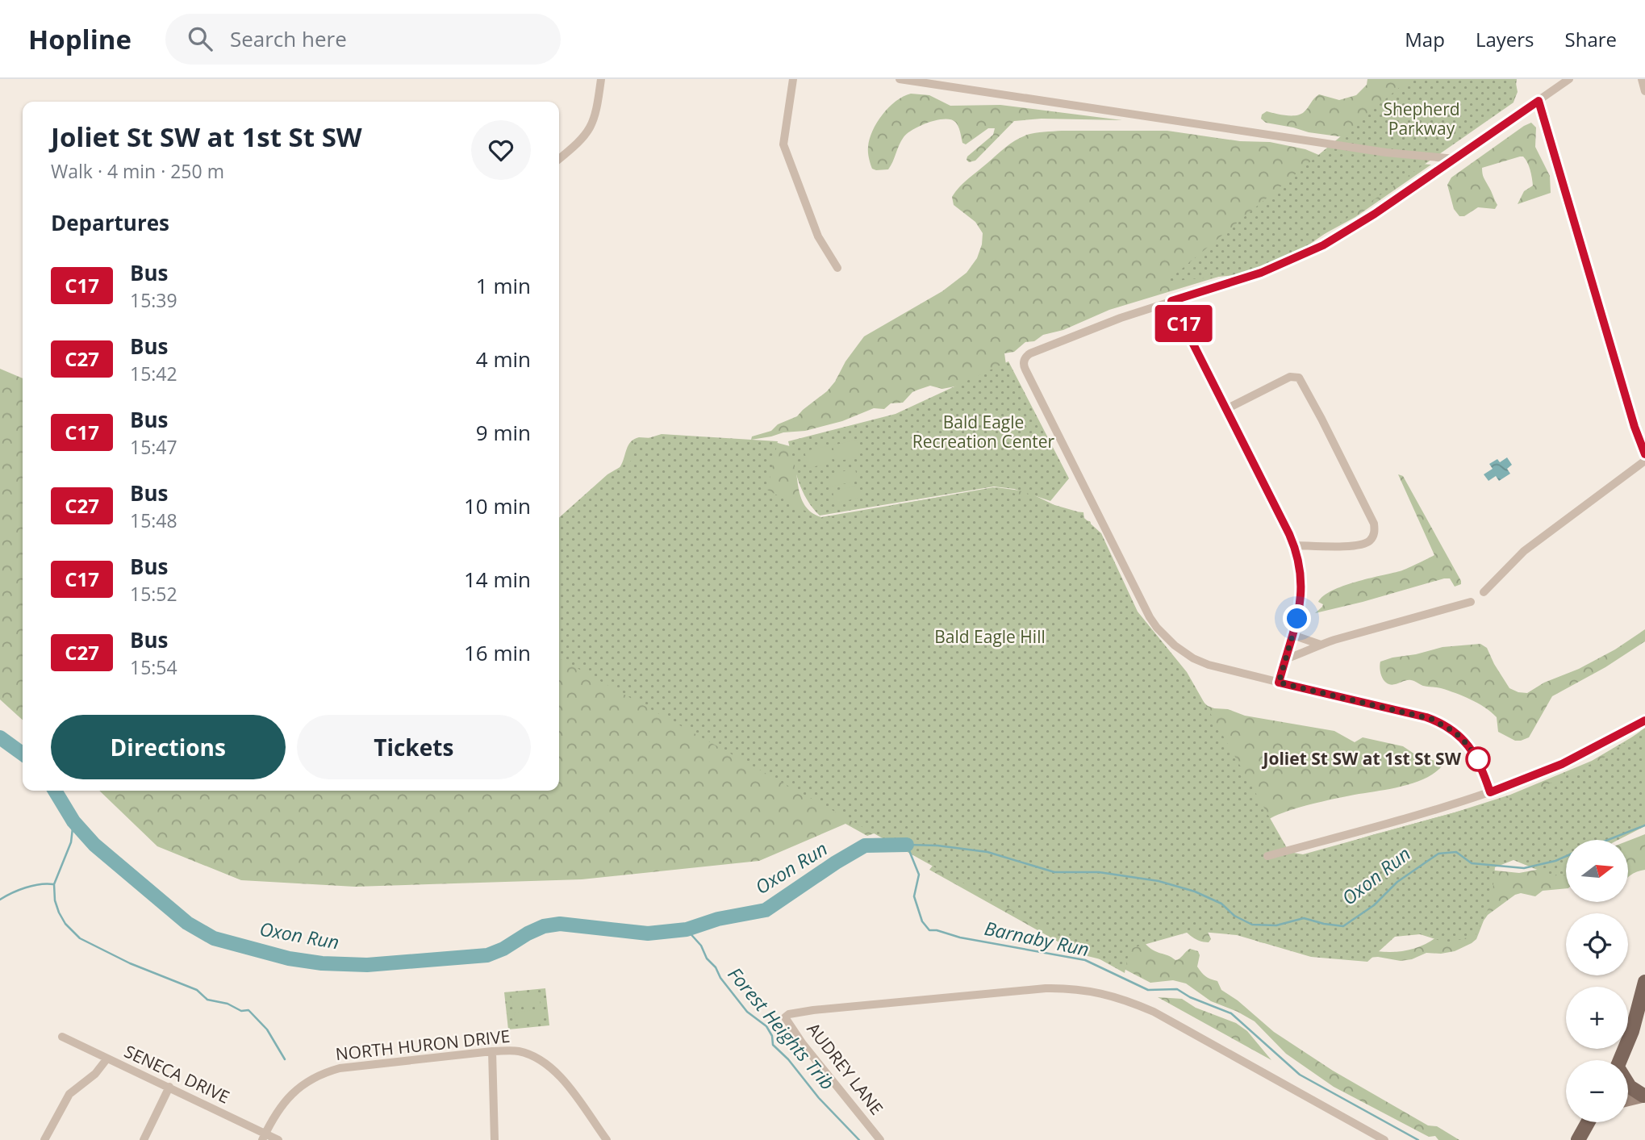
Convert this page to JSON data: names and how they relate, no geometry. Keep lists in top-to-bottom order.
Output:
{
  "streets": {
    "street": ["NORTH HURON DRIVE", "AUDREY LANE", "SENECA DRIVE"]
  },
  "crossings": [
    ["NORTH HURON DRIVE", "SENECA DRIVE"]
  ],
  "water": ["Oxon Run", "Barnaby Run", "Forest Heights Trib"],
  "parks": ["Shepherd Parkway", "Bald Eagle Recreation Center", "Bald Eagle Hill"],
  "places": ["Joliet St SW at 1st St SW"],
  "lines": ["bus line C17"],
  "north": "right",
  "page": {
    "header": "Hopline",
    "search": "Search here",
    "nav": ["Map", "Layers", "Share"],
    "on_map": "C17",
    "heading": [
      ["Joliet St SW at 1st St SW", "Walk · 4 min · 250 m"],
      "Departures"
    ],
    "list": [
      {
        "mark": "C17",
        "name": "Bus",
        "note": "15:39",
        "value": "1 min"
      },
      {
        "mark": "C27",
        "name": "Bus",
        "note": "15:42",
        "value": "4 min"
      },
      {
        "mark": "C17",
        "name": "Bus",
        "note": "15:47",
        "value": "9 min"
      },
      {
        "mark": "C27",
        "name": "Bus",
        "note": "15:48",
        "value": "10 min"
      },
      {
        "mark": "C17",
        "name": "Bus",
        "note": "15:52",
        "value": "14 min"
      },
      {
        "mark": "C27",
        "name": "Bus",
        "note": "15:54",
        "value": "16 min"
      }
    ],
    "buttons": ["Directions", "Tickets"],
    "map_buttons": ["+", "−"]
  }
}
